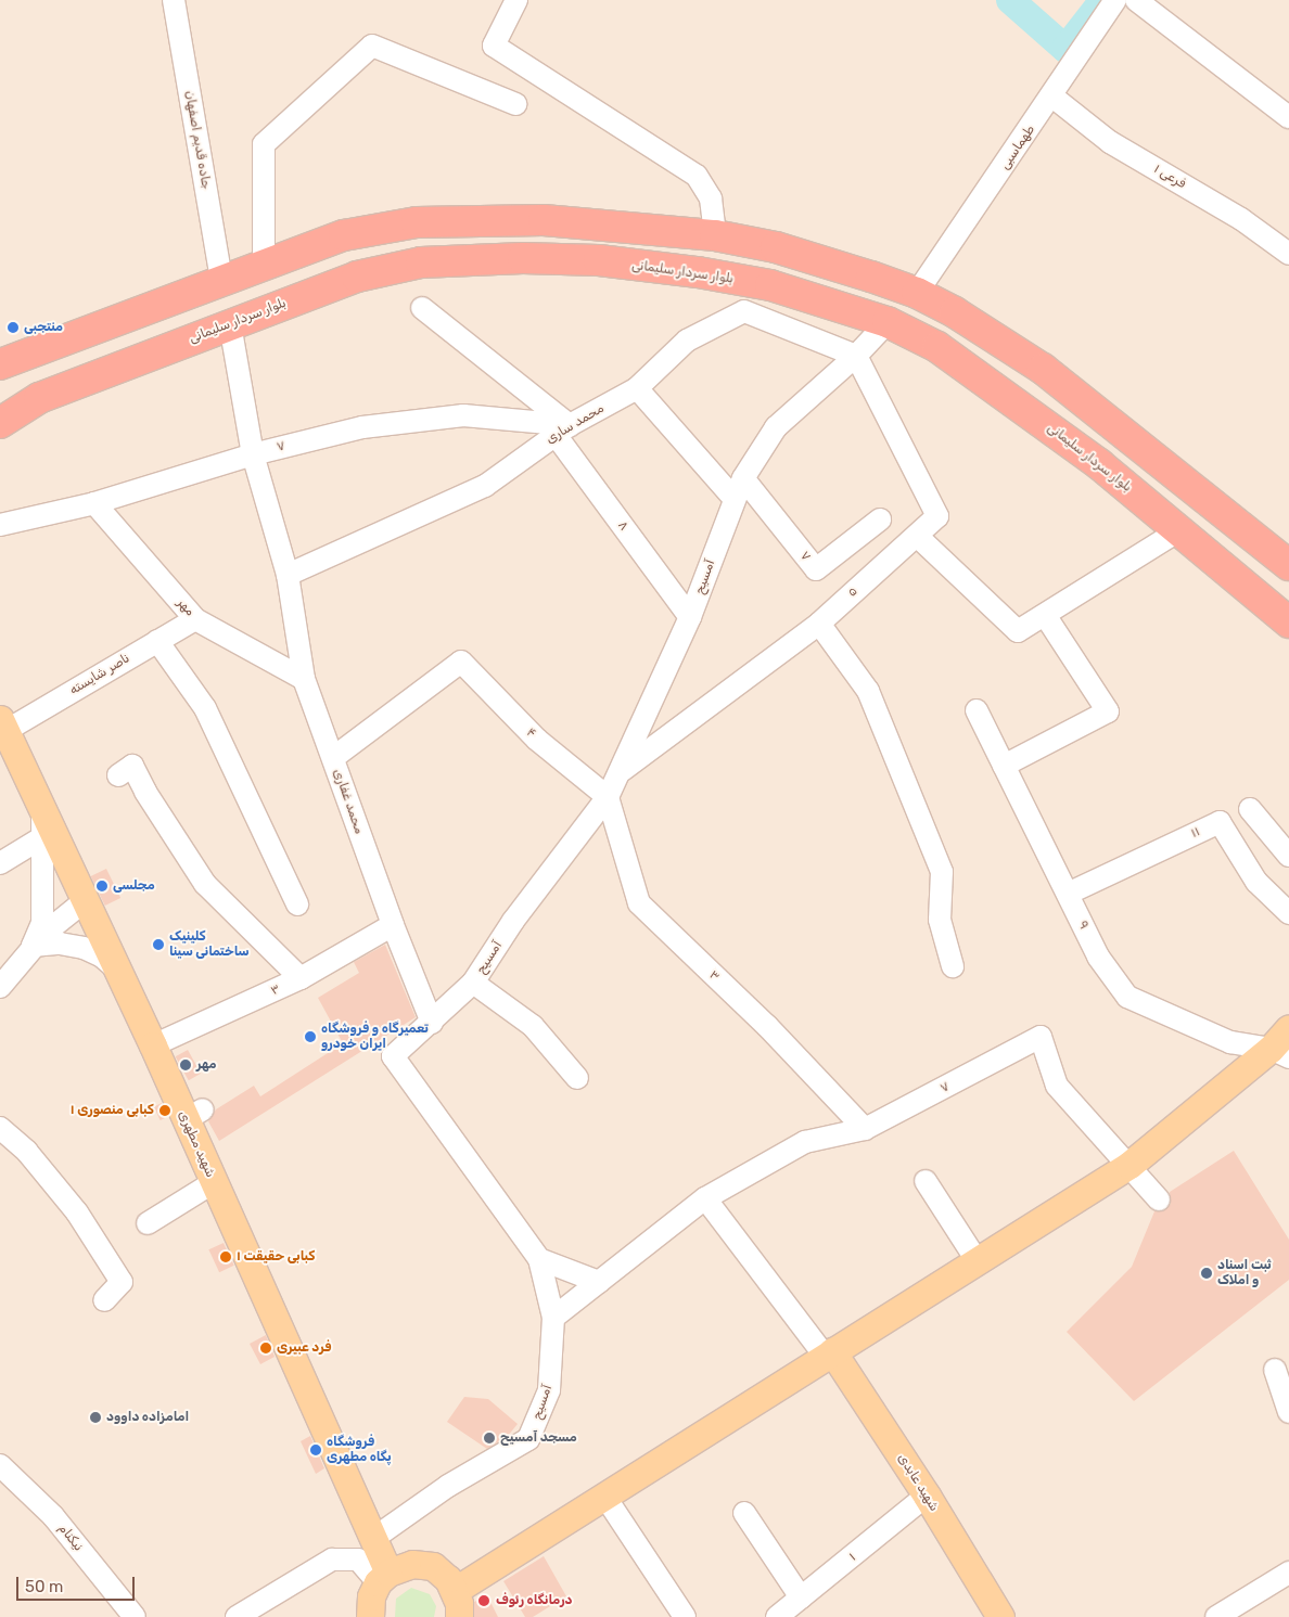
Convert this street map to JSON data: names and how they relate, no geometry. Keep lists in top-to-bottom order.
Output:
{
  "streets": {
    "highway": ["بلوار سردار سلیمانی"],
    "main road": ["شهید مطهری", "شهید عابدی"],
    "street": [
      "جاده قدیم اصفهان",
      "طهماسبی",
      "فرعی ۱",
      "محمد ساری",
      "۷",
      "۸",
      "آمسیح",
      "۵",
      "مهر",
      "ناصر شایسته",
      "۴",
      "محمد غفاری",
      "۱۱",
      "۹",
      "۳",
      "نیکنام",
      "۱"
    ]
  },
  "crossings": [
    ["طهماسبی", "فرعی ۱"],
    ["بلوار سردار سلیمانی", "آمسیح"],
    ["بلوار سردار سلیمانی", "محمد غفاری"],
    ["محمد ساری", "۷"],
    ["محمد ساری", "۸"],
    ["محمد ساری", "آمسیح"],
    ["محمد ساری", "۵"],
    ["محمد ساری", "محمد غفاری"],
    ["۷", "۸"],
    ["۷", "آمسیح"],
    ["۷", "مهر"],
    ["۷", "محمد غفاری"],
    ["۷", "۳"],
    ["۸", "آمسیح"],
    ["آمسیح", "۵"],
    ["آمسیح", "۴"],
    ["آمسیح", "محمد غفاری"],
    ["آمسیح", "۳"],
    ["آمسیح", "شهید مطهری"],
    ["مهر", "ناصر شایسته"],
    ["مهر", "محمد غفاری"],
    ["ناصر شایسته", "شهید مطهری"],
    ["۴", "محمد غفاری"],
    ["۴", "۳"],
    ["محمد غفاری", "۳"],
    ["۱۱", "۹"],
    ["۳", "شهید مطهری"],
    ["شهید عابدی", "۱"]
  ],
  "places": [
    "منتجبی",
    "مجلسی",
    "کلینیک ساختمانی سینا",
    "تعمیرگاه و فروشگاه ایران خودرو",
    "مهر",
    "کبابی منصوری ۱",
    "کبابی حقیقت ۱",
    "ثبت اسناد و املاک",
    "فرد عبیری",
    "امامزاده داوود",
    "مسجد آمسیح",
    "فروشگاه پگاه مطهری",
    "درمانگاه رئوف"
  ],
  "scale_bar": "50 m"
}
